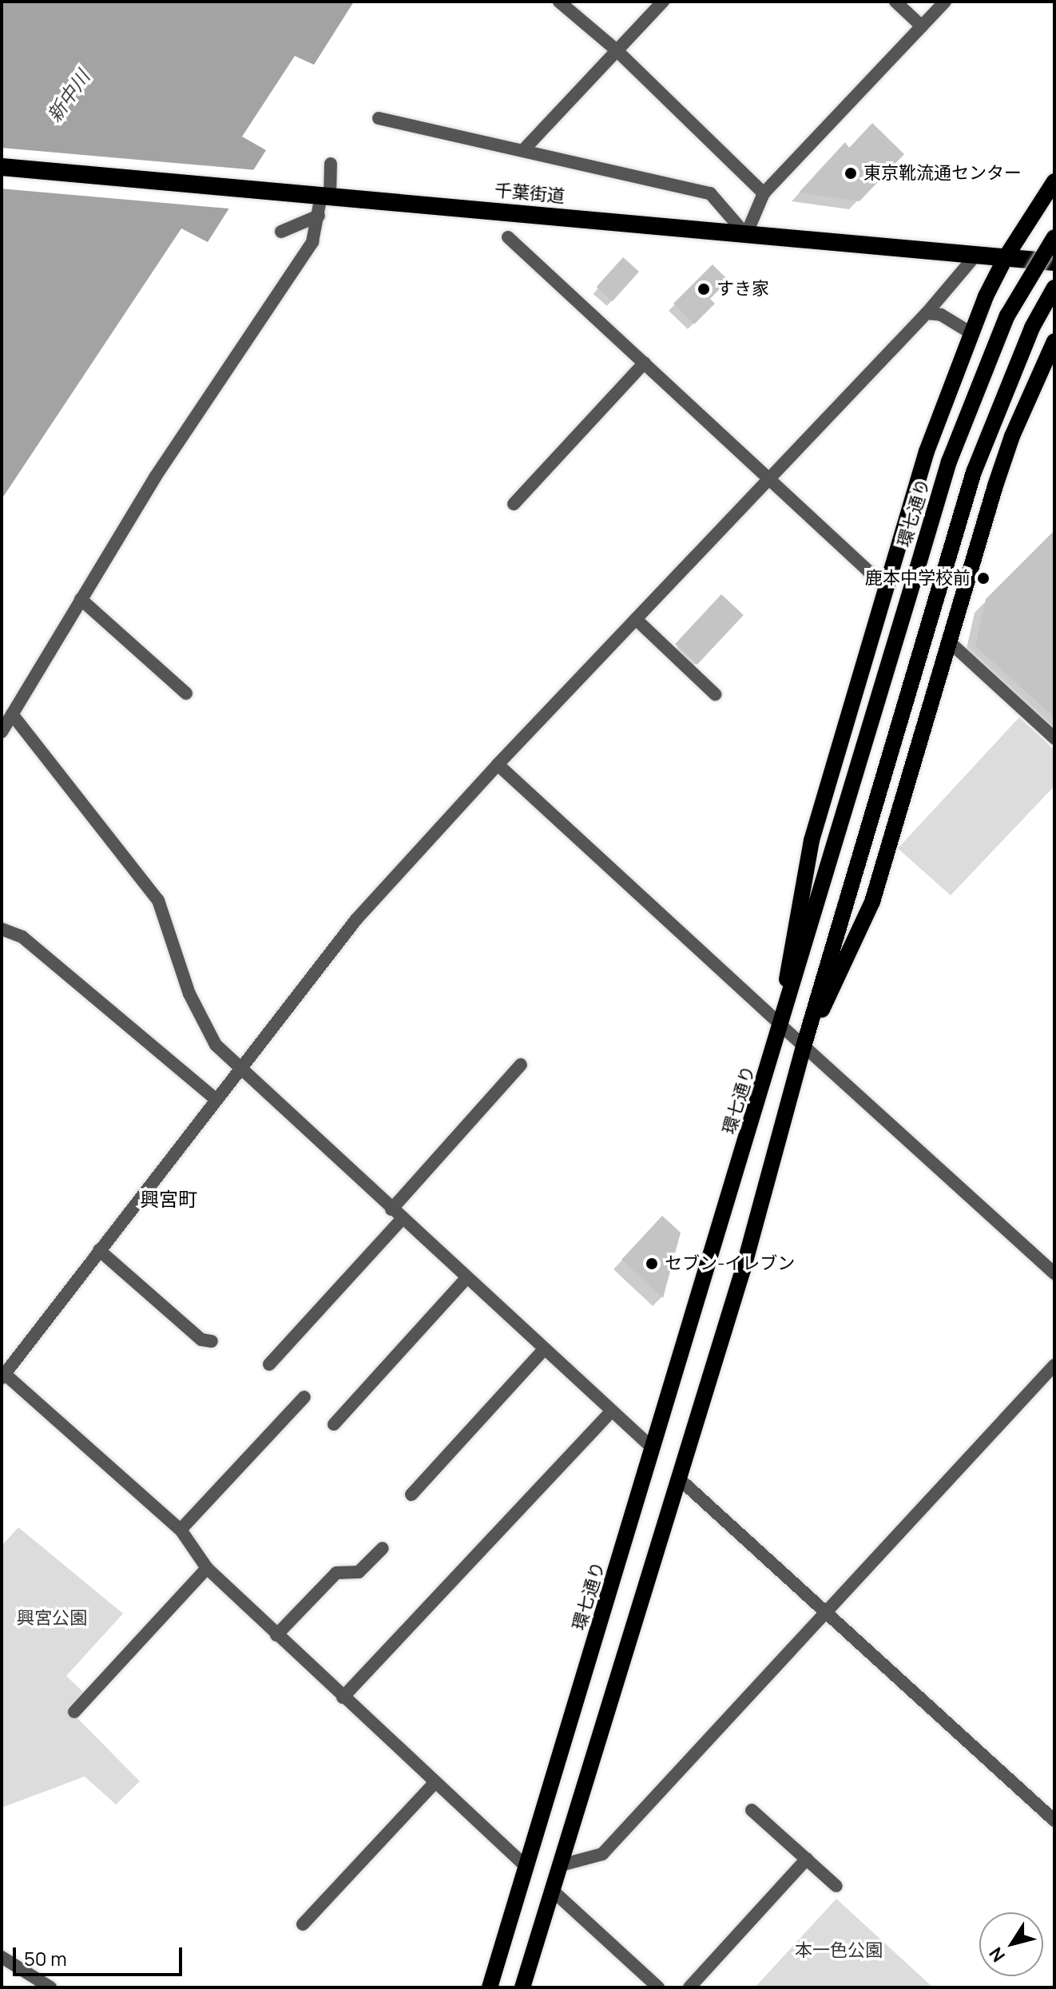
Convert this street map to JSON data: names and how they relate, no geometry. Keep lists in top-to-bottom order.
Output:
{
  "streets": {
    "highway": ["千葉街道"],
    "main road": ["環七通り"]
  },
  "districts": ["興宮町"],
  "water": ["新中川"],
  "parks": ["興宮公園", "本一色公園"],
  "places": [
    "東京靴流通センター",
    "すき家",
    "鹿本中学校前",
    "セブン-イレブン"
  ],
  "scale_bar": "50 m",
  "north": "bottom left"
}
